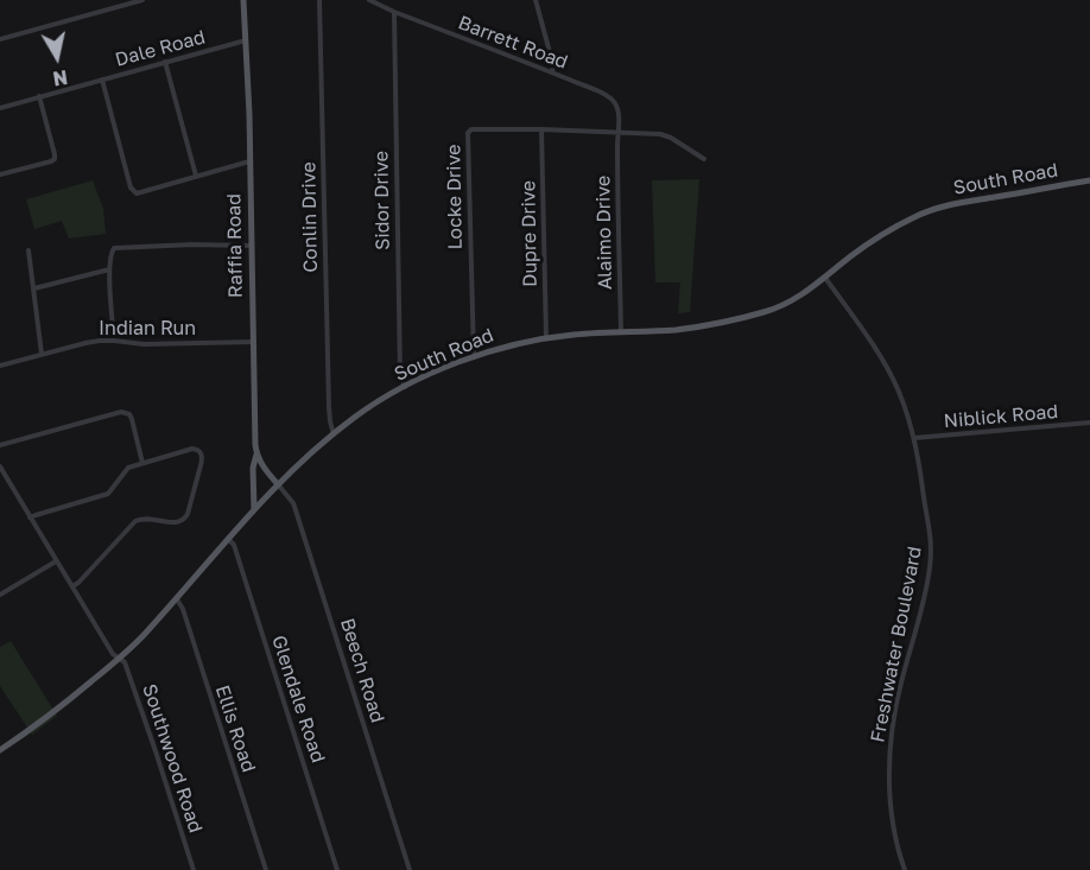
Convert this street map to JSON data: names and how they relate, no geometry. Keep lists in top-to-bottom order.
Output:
{
  "streets": {
    "main road": ["South Road", "Raffia Road"],
    "street": [
      "Barrett Road",
      "Dale Road",
      "Locke Drive",
      "Sidor Drive",
      "Conlin Drive",
      "Alaimo Drive",
      "Dupre Drive",
      "Indian Run",
      "Niblick Road",
      "Freshwater Boulevard",
      "Beech Road",
      "Glendale Road",
      "Ellis Road",
      "Southwood Road"
    ]
  },
  "crossings": [
    ["Barrett Road", "Locke Drive"],
    ["Barrett Road", "Sidor Drive"],
    ["Barrett Road", "Alaimo Drive"],
    ["Dale Road", "Raffia Road"],
    ["South Road", "Locke Drive"],
    ["South Road", "Sidor Drive"],
    ["South Road", "Conlin Drive"],
    ["South Road", "Alaimo Drive"],
    ["South Road", "Dupre Drive"],
    ["South Road", "Raffia Road"],
    ["South Road", "Freshwater Boulevard"],
    ["South Road", "Beech Road"],
    ["South Road", "Glendale Road"],
    ["South Road", "Ellis Road"],
    ["South Road", "Southwood Road"],
    ["Locke Drive", "Alaimo Drive"],
    ["Locke Drive", "Dupre Drive"],
    ["Raffia Road", "Indian Run"],
    ["Niblick Road", "Freshwater Boulevard"]
  ],
  "north": "bottom"
}
